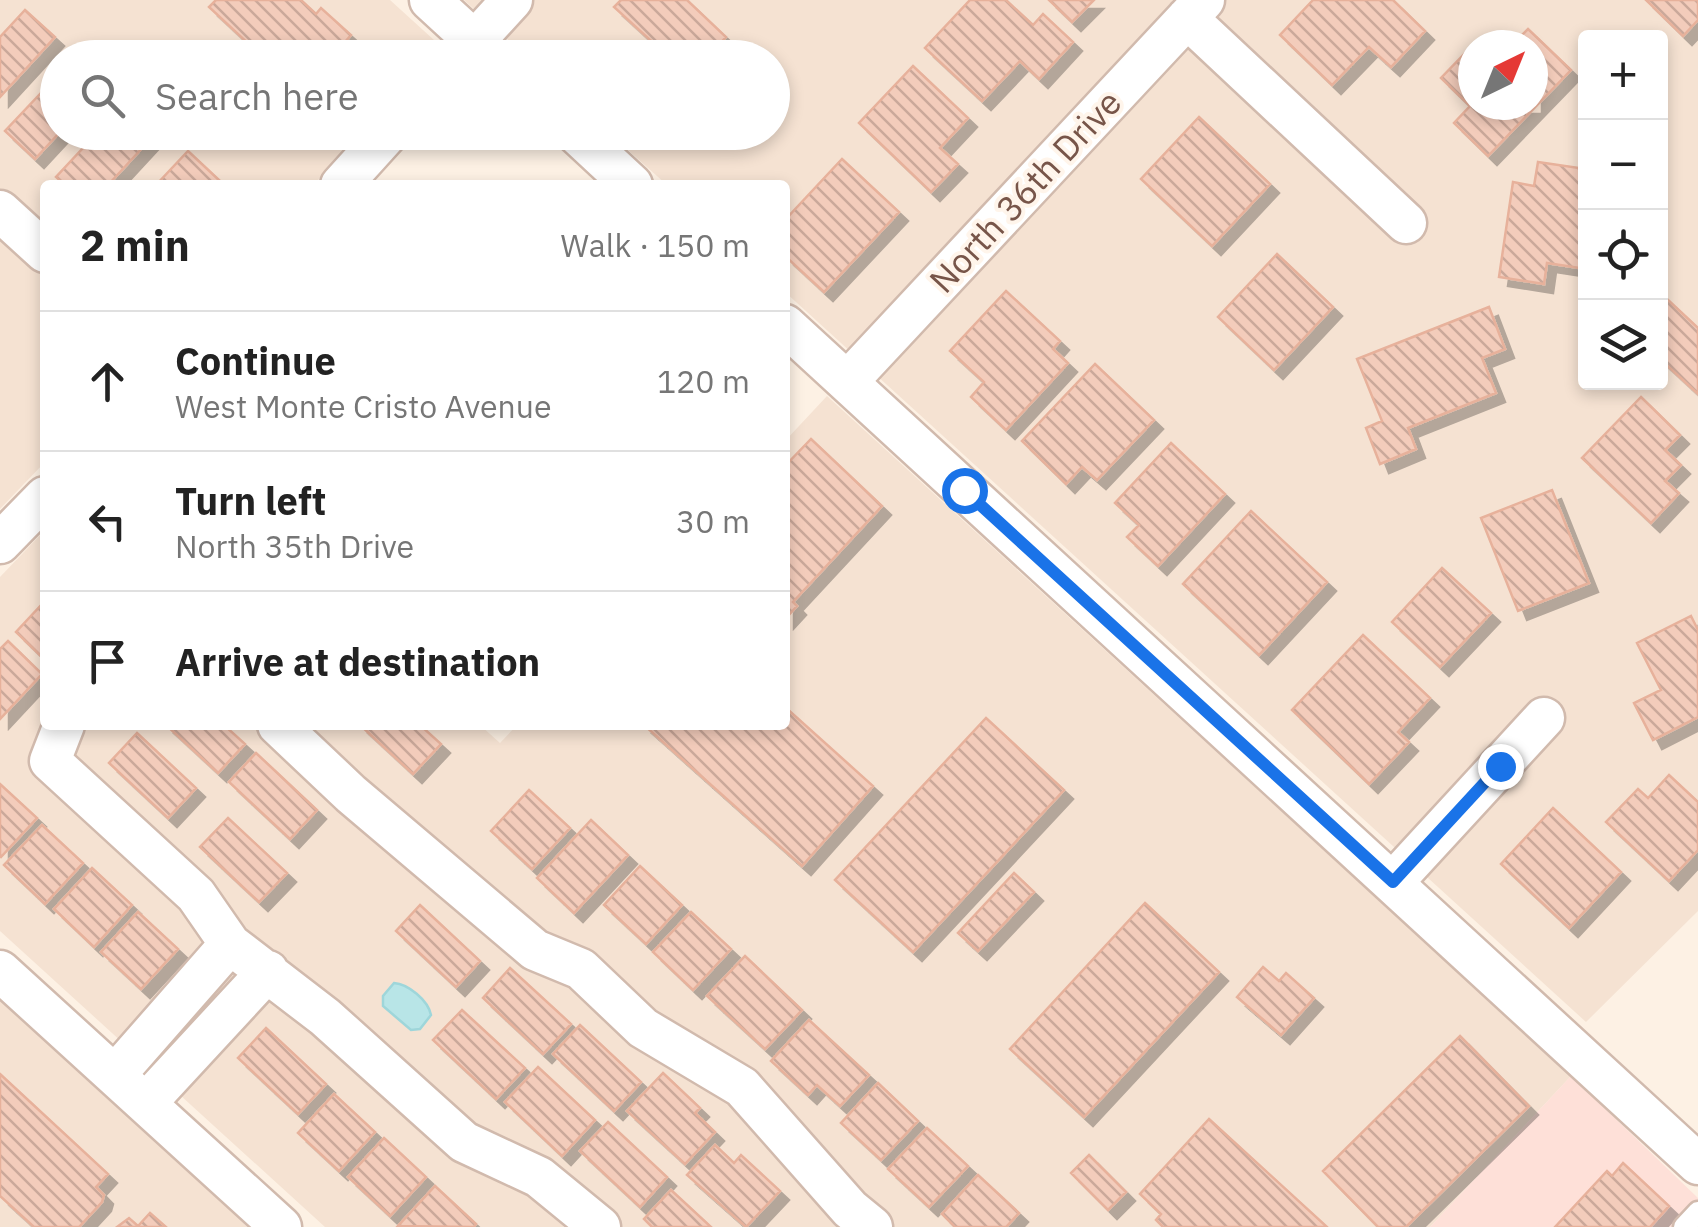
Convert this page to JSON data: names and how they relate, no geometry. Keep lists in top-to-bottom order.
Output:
{
  "streets": {
    "street": ["North 36th Drive"]
  },
  "north": "top right",
  "page": {
    "map_buttons": ["+", "−"],
    "search": "Search here",
    "heading": ["2 min", "Walk · 150 m"],
    "list": [
      ["Continue", "West Monte Cristo Avenue", "120 m"],
      ["Turn left", "North 35th Drive", "30 m"],
      "Arrive at destination"
    ]
  }
}
